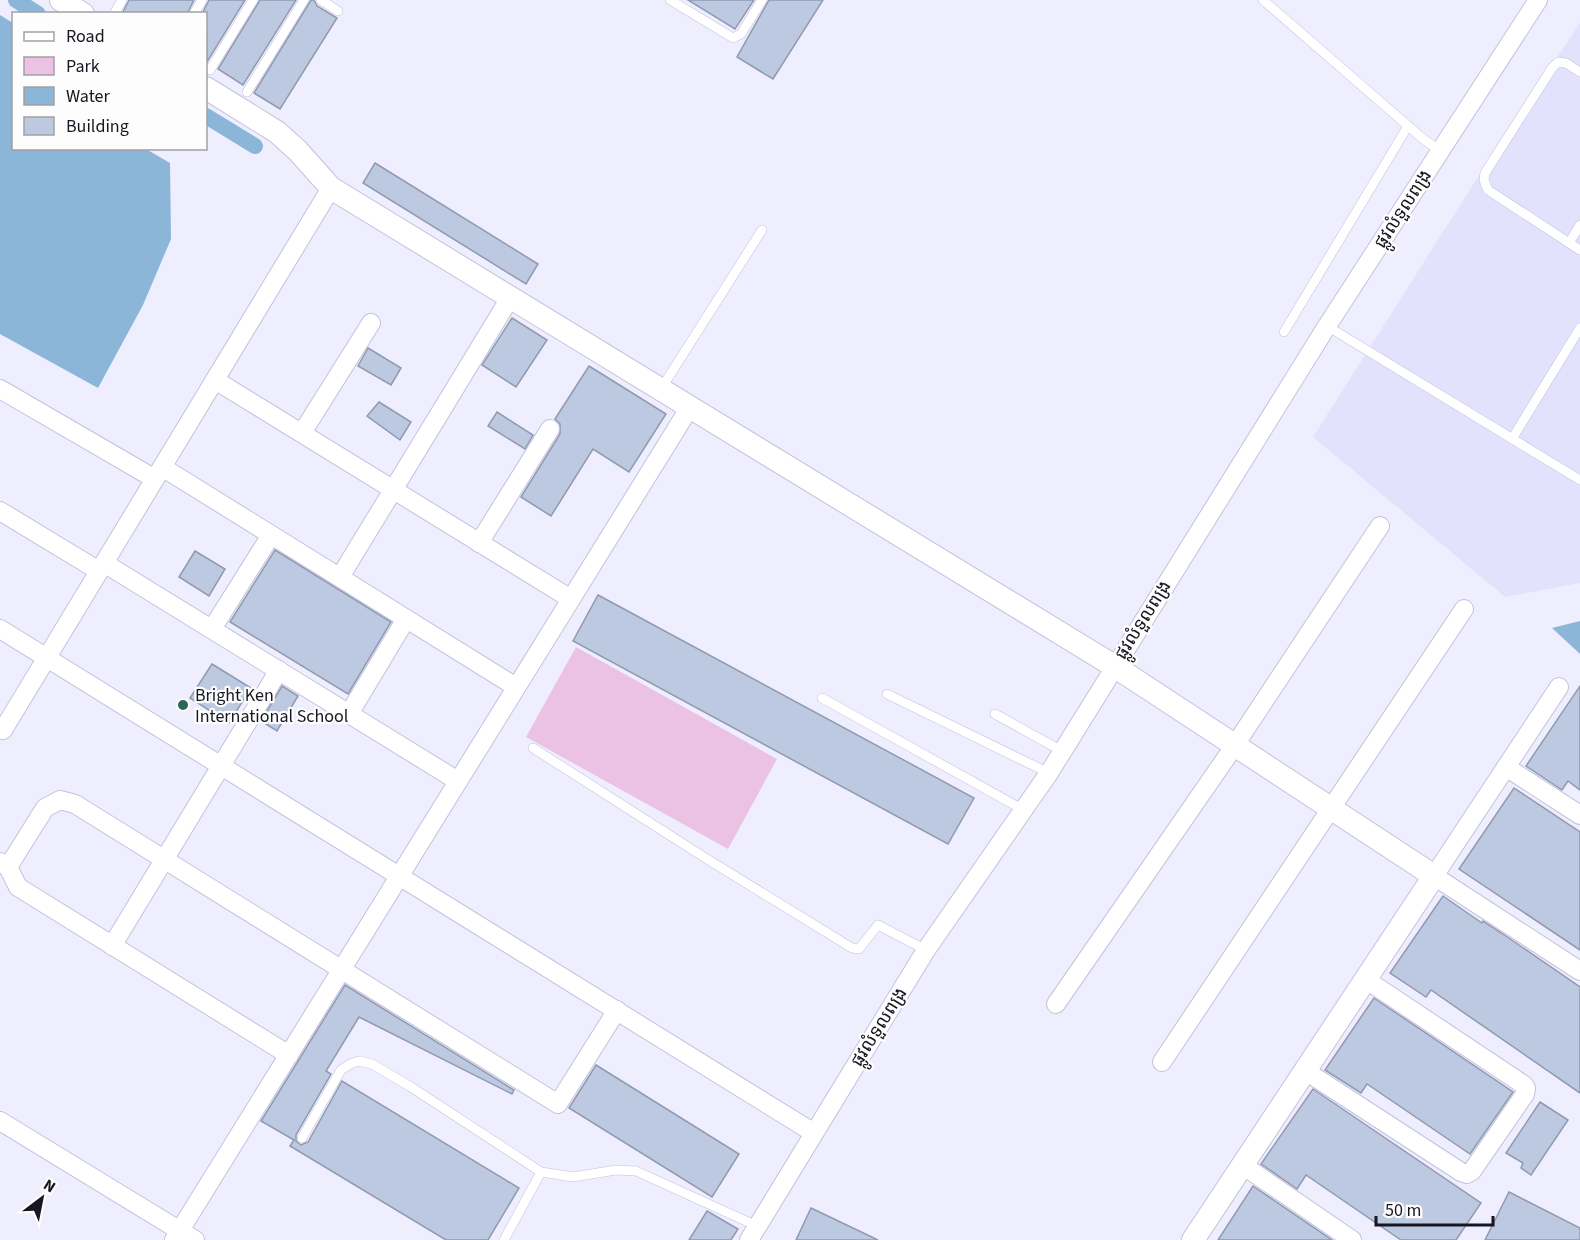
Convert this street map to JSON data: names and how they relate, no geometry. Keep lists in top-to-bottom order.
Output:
{
  "streets": {
    "street": ["ផ្លូវលំទួលពង្រ"]
  },
  "places": ["Bright Ken International School"],
  "legend": [
    "Road",
    "Park",
    "Water",
    "Building"
  ],
  "scale_bar": "50 m",
  "north": "top right"
}
